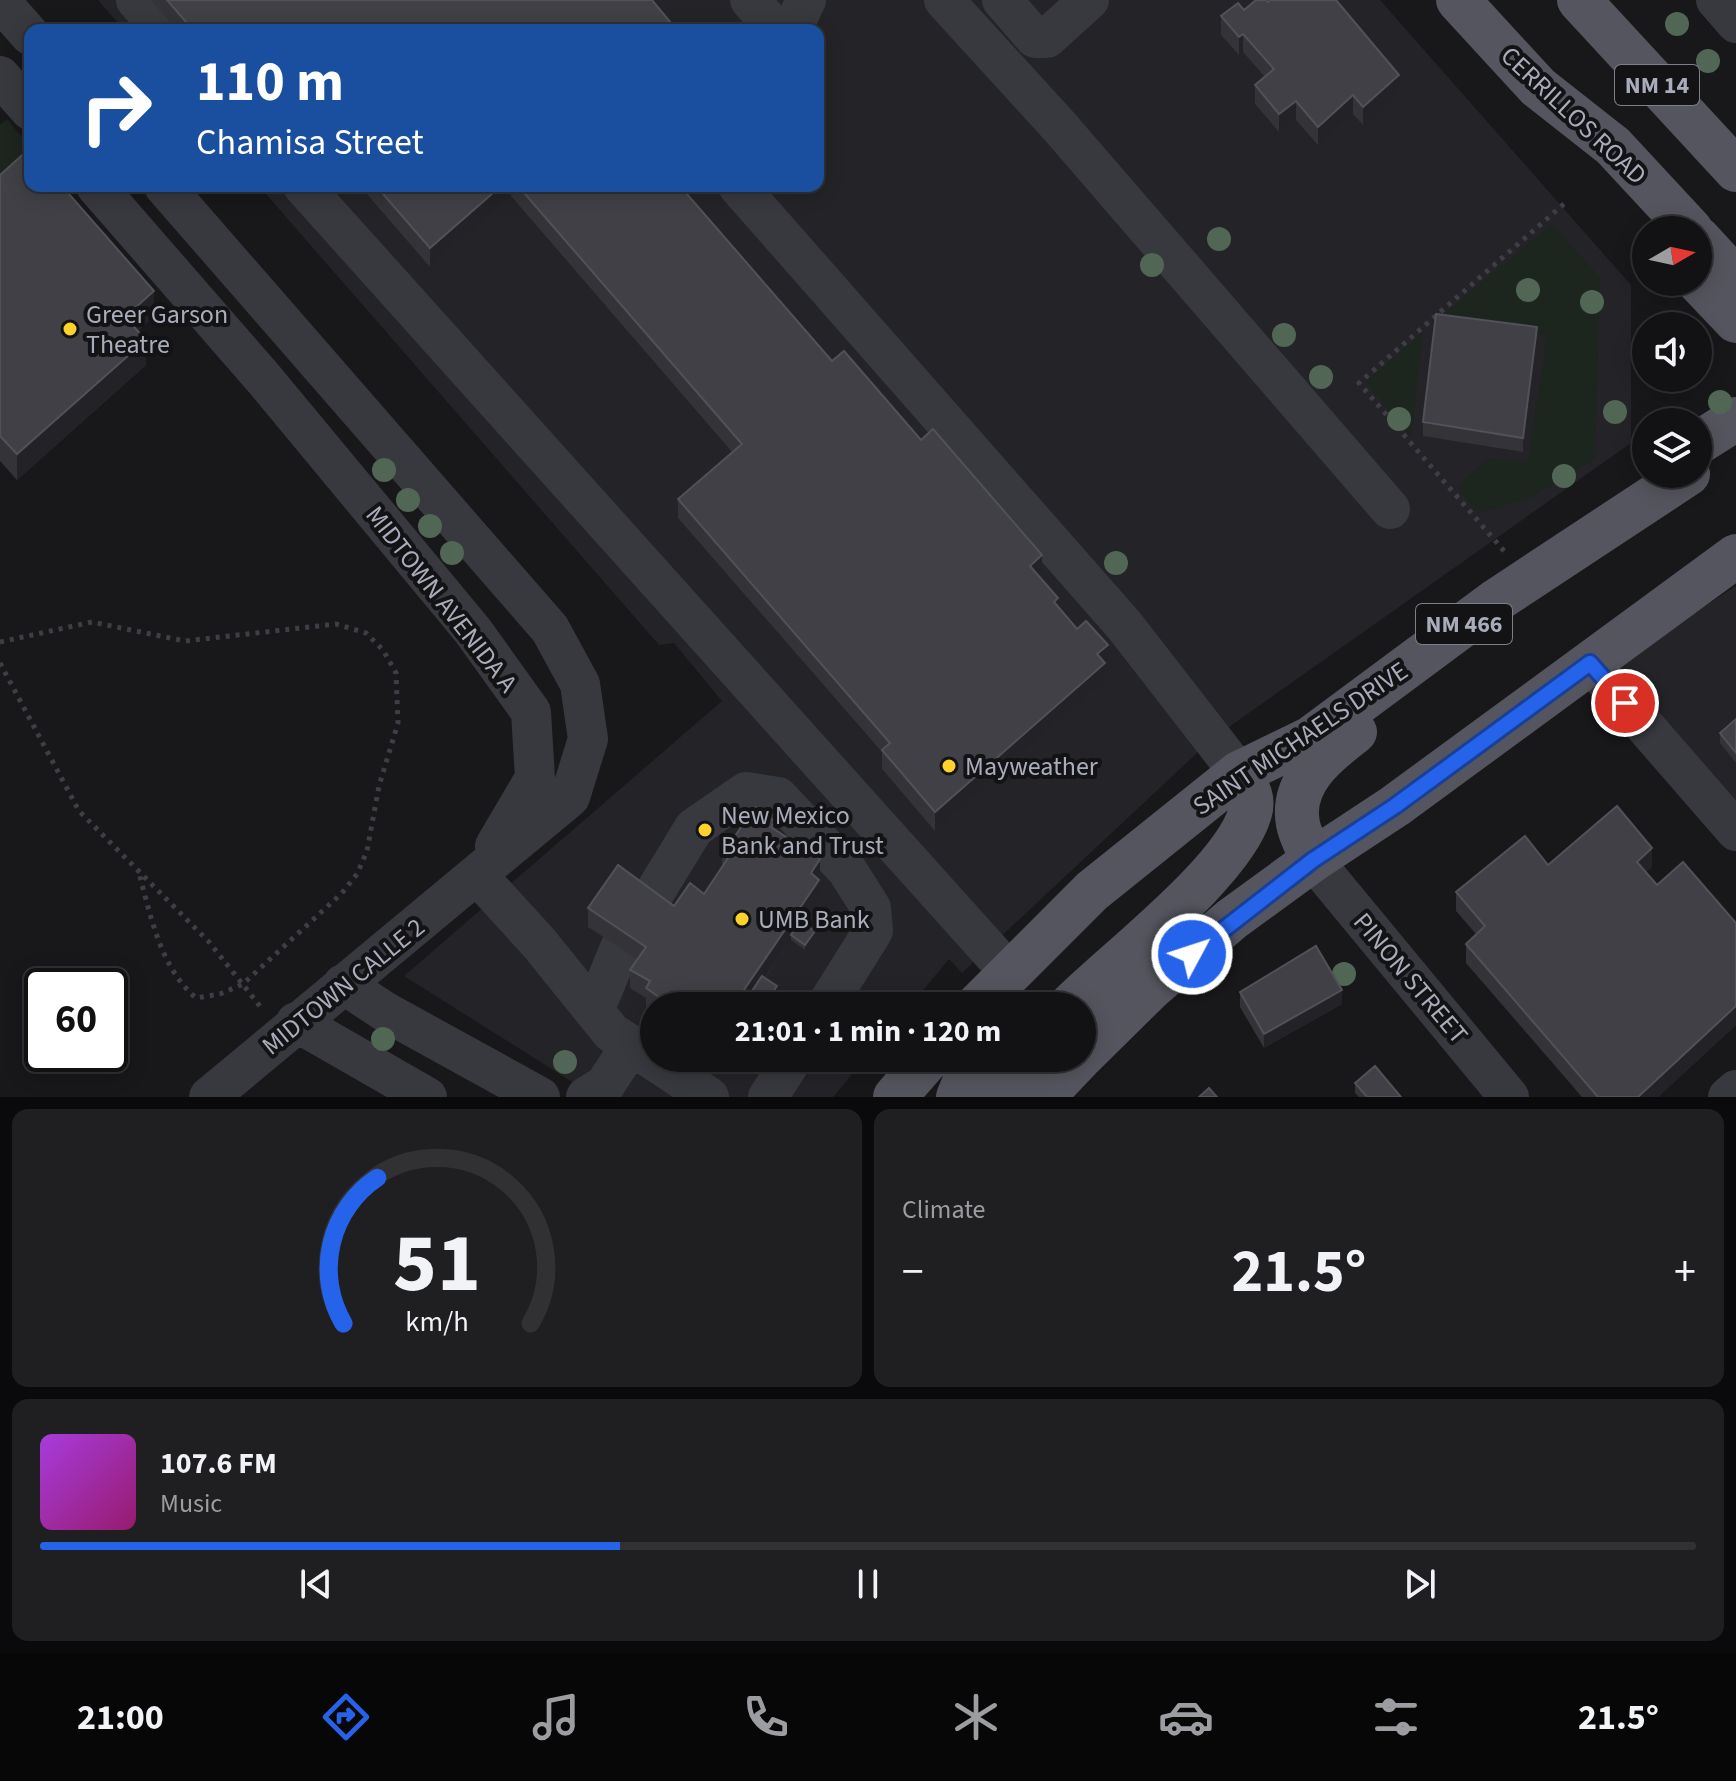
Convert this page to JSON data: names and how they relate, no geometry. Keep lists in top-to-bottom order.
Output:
{
  "streets": {
    "main road": [
      "NM 14",
      "CERRILLOS ROAD",
      "NM 466",
      "SAINT MICHAELS DRIVE"
    ],
    "street": ["MIDTOWN AVENIDA A", "PINON STREET", "MIDTOWN CALLE 2"]
  },
  "crossings": [
    ["MIDTOWN AVENIDA A", "MIDTOWN CALLE 2"]
  ],
  "places": [
    "Greer Garson Theatre",
    "Mayweather",
    "New Mexico Bank and Trust",
    "UMB Bank"
  ],
  "north": "right",
  "page": {
    "turn": ["110 m", "Chamisa Street"],
    "limit": "60",
    "trip": "21:01 · 1 min · 120 m",
    "tile": "Climate",
    "heat": ["−", "21.5°", "+"],
    "song": ["107.6 FM", "Music"],
    "tabs": ["21:00", "21.5°"],
    "gauge": ["51", "km/h"]
  }
}
